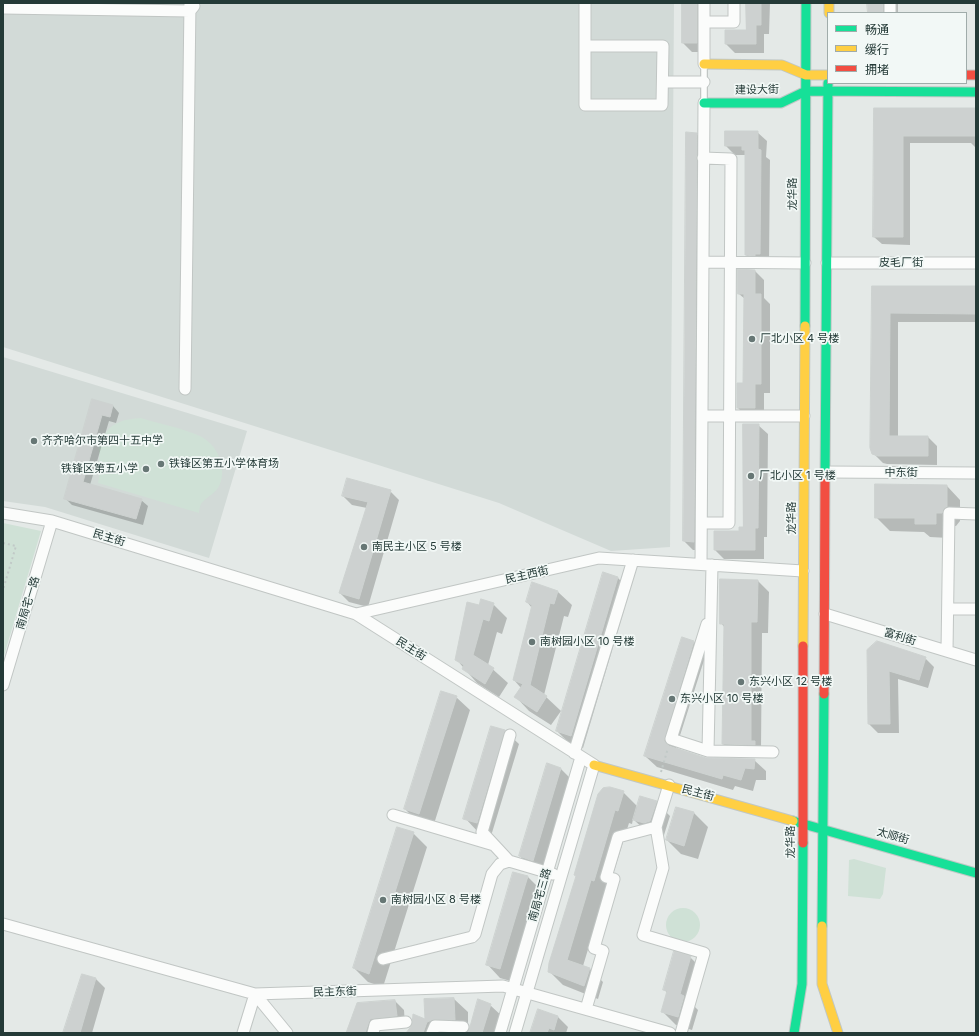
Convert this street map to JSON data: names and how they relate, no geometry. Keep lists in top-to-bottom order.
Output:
{
  "streets": {
    "main road": [
      "建设大街",
      "龙华路",
      "民主街",
      "太顺街"
    ],
    "street": [
      "皮毛厂街",
      "中东街",
      "民主西街",
      "南局宅一路",
      "富利街",
      "南局宅三路",
      "民主东街"
    ]
  },
  "crossings": [
    ["建设大街", "龙华路"],
    ["龙华路", "民主街"],
    ["龙华路", "民主西街"],
    ["龙华路", "太顺街"],
    ["民主街", "民主西街"],
    ["民主街", "南局宅一路"],
    ["民主街", "太顺街"],
    ["民主街", "南局宅三路"],
    ["民主西街", "南局宅三路"],
    ["南局宅三路", "民主东街"]
  ],
  "places": [
    "厂北小区 4 号楼",
    "齐齐哈尔市第四十五中学",
    "铁锋区第五小学体育场",
    "铁锋区第五小学",
    "厂北小区 1 号楼",
    "南民主小区 5 号楼",
    "南树园小区 10 号楼",
    "东兴小区 12 号楼",
    "东兴小区 10 号楼",
    "南树园小区 8 号楼"
  ],
  "legend": ["畅通", "缓行", "拥堵"]
}
